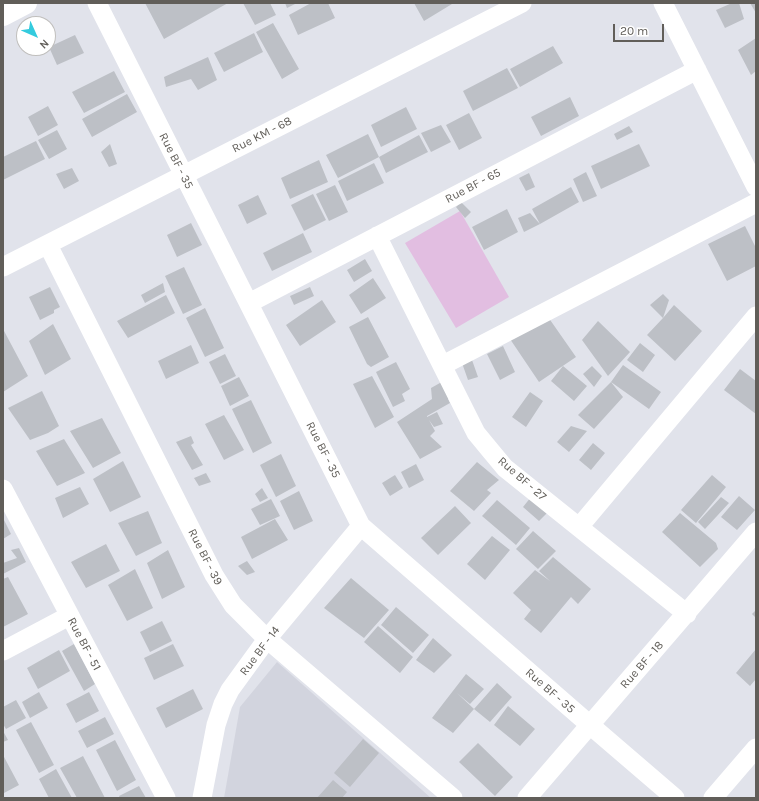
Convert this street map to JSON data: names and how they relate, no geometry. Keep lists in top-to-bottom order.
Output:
{
  "streets": {
    "street": [
      "Rue KM - 68",
      "Rue BF - 35",
      "Rue BF - 65",
      "Rue BF - 27",
      "Rue BF - 39",
      "Rue BF - 51",
      "Rue BF - 14",
      "Rue BF - 18"
    ]
  },
  "crossings": [
    ["Rue KM - 68", "Rue BF - 35"],
    ["Rue KM - 68", "Rue BF - 39"],
    ["Rue BF - 35", "Rue BF - 65"],
    ["Rue BF - 35", "Rue BF - 14"],
    ["Rue BF - 35", "Rue BF - 18"],
    ["Rue BF - 65", "Rue BF - 27"],
    ["Rue BF - 27", "Rue BF - 18"],
    ["Rue BF - 39", "Rue BF - 14"]
  ],
  "scale_bar": "20 m",
  "north": "bottom right"
}
